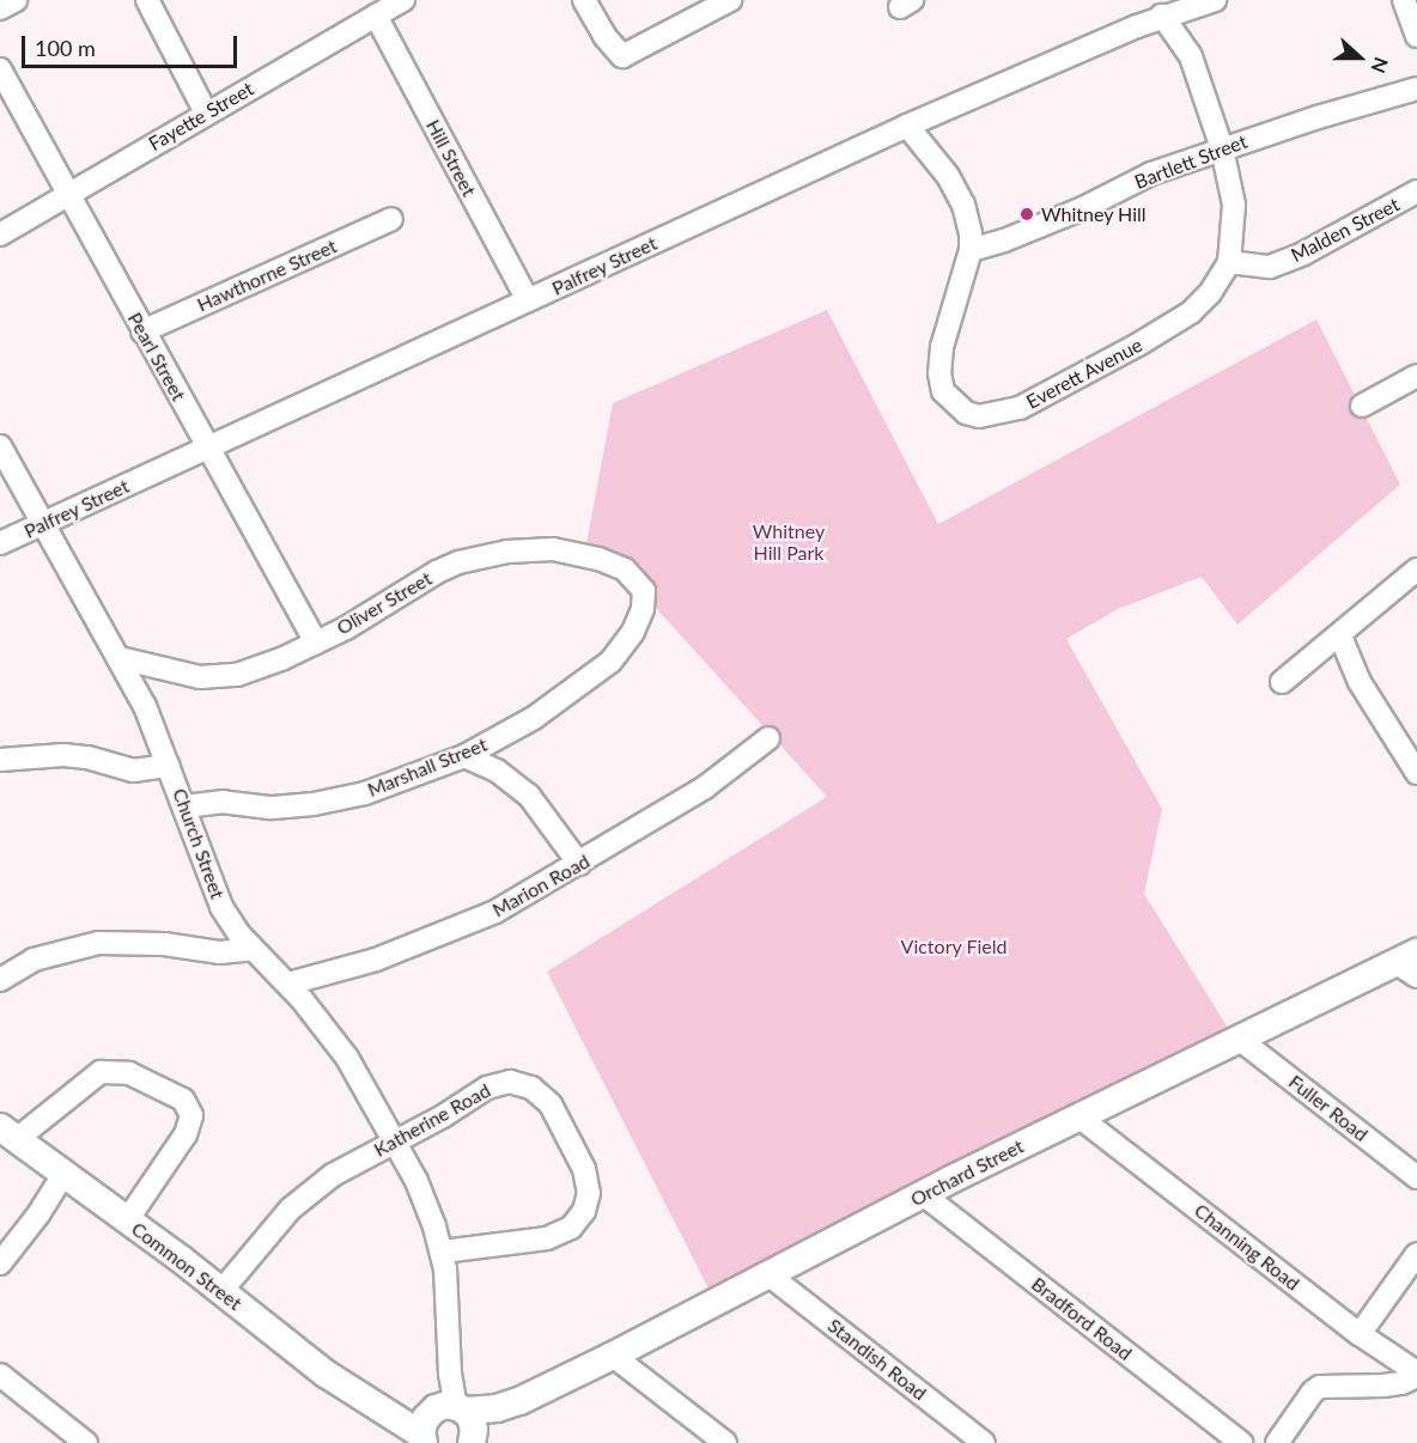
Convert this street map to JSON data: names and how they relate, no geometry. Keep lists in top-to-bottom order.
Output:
{
  "streets": {
    "main road": ["Orchard Street", "Common Street"],
    "street": [
      "Fayette Street",
      "Hill Street",
      "Bartlett Street",
      "Malden Street",
      "Palfrey Street",
      "Hawthorne Street",
      "Pearl Street",
      "Everett Avenue",
      "Oliver Street",
      "Marshall Street",
      "Church Street",
      "Marion Road",
      "Fuller Road",
      "Katherine Road",
      "Channing Road",
      "Bradford Road",
      "Standish Road"
    ]
  },
  "crossings": [
    ["Fayette Street", "Hill Street"],
    ["Fayette Street", "Pearl Street"],
    ["Hill Street", "Palfrey Street"],
    ["Bartlett Street", "Everett Avenue"],
    ["Malden Street", "Everett Avenue"],
    ["Palfrey Street", "Pearl Street"],
    ["Palfrey Street", "Everett Avenue"],
    ["Palfrey Street", "Church Street"],
    ["Hawthorne Street", "Pearl Street"],
    ["Pearl Street", "Oliver Street"],
    ["Oliver Street", "Marshall Street"],
    ["Oliver Street", "Church Street"],
    ["Marshall Street", "Church Street"],
    ["Church Street", "Marion Road"],
    ["Church Street", "Katherine Road"],
    ["Church Street", "Orchard Street"],
    ["Church Street", "Common Street"],
    ["Fuller Road", "Orchard Street"],
    ["Katherine Road", "Common Street"],
    ["Orchard Street", "Channing Road"],
    ["Orchard Street", "Common Street"],
    ["Orchard Street", "Bradford Road"],
    ["Orchard Street", "Standish Road"]
  ],
  "parks": ["Whitney Hill Park", "Victory Field"],
  "places": ["Whitney Hill"],
  "scale_bar": "100 m",
  "north": "right"
}
